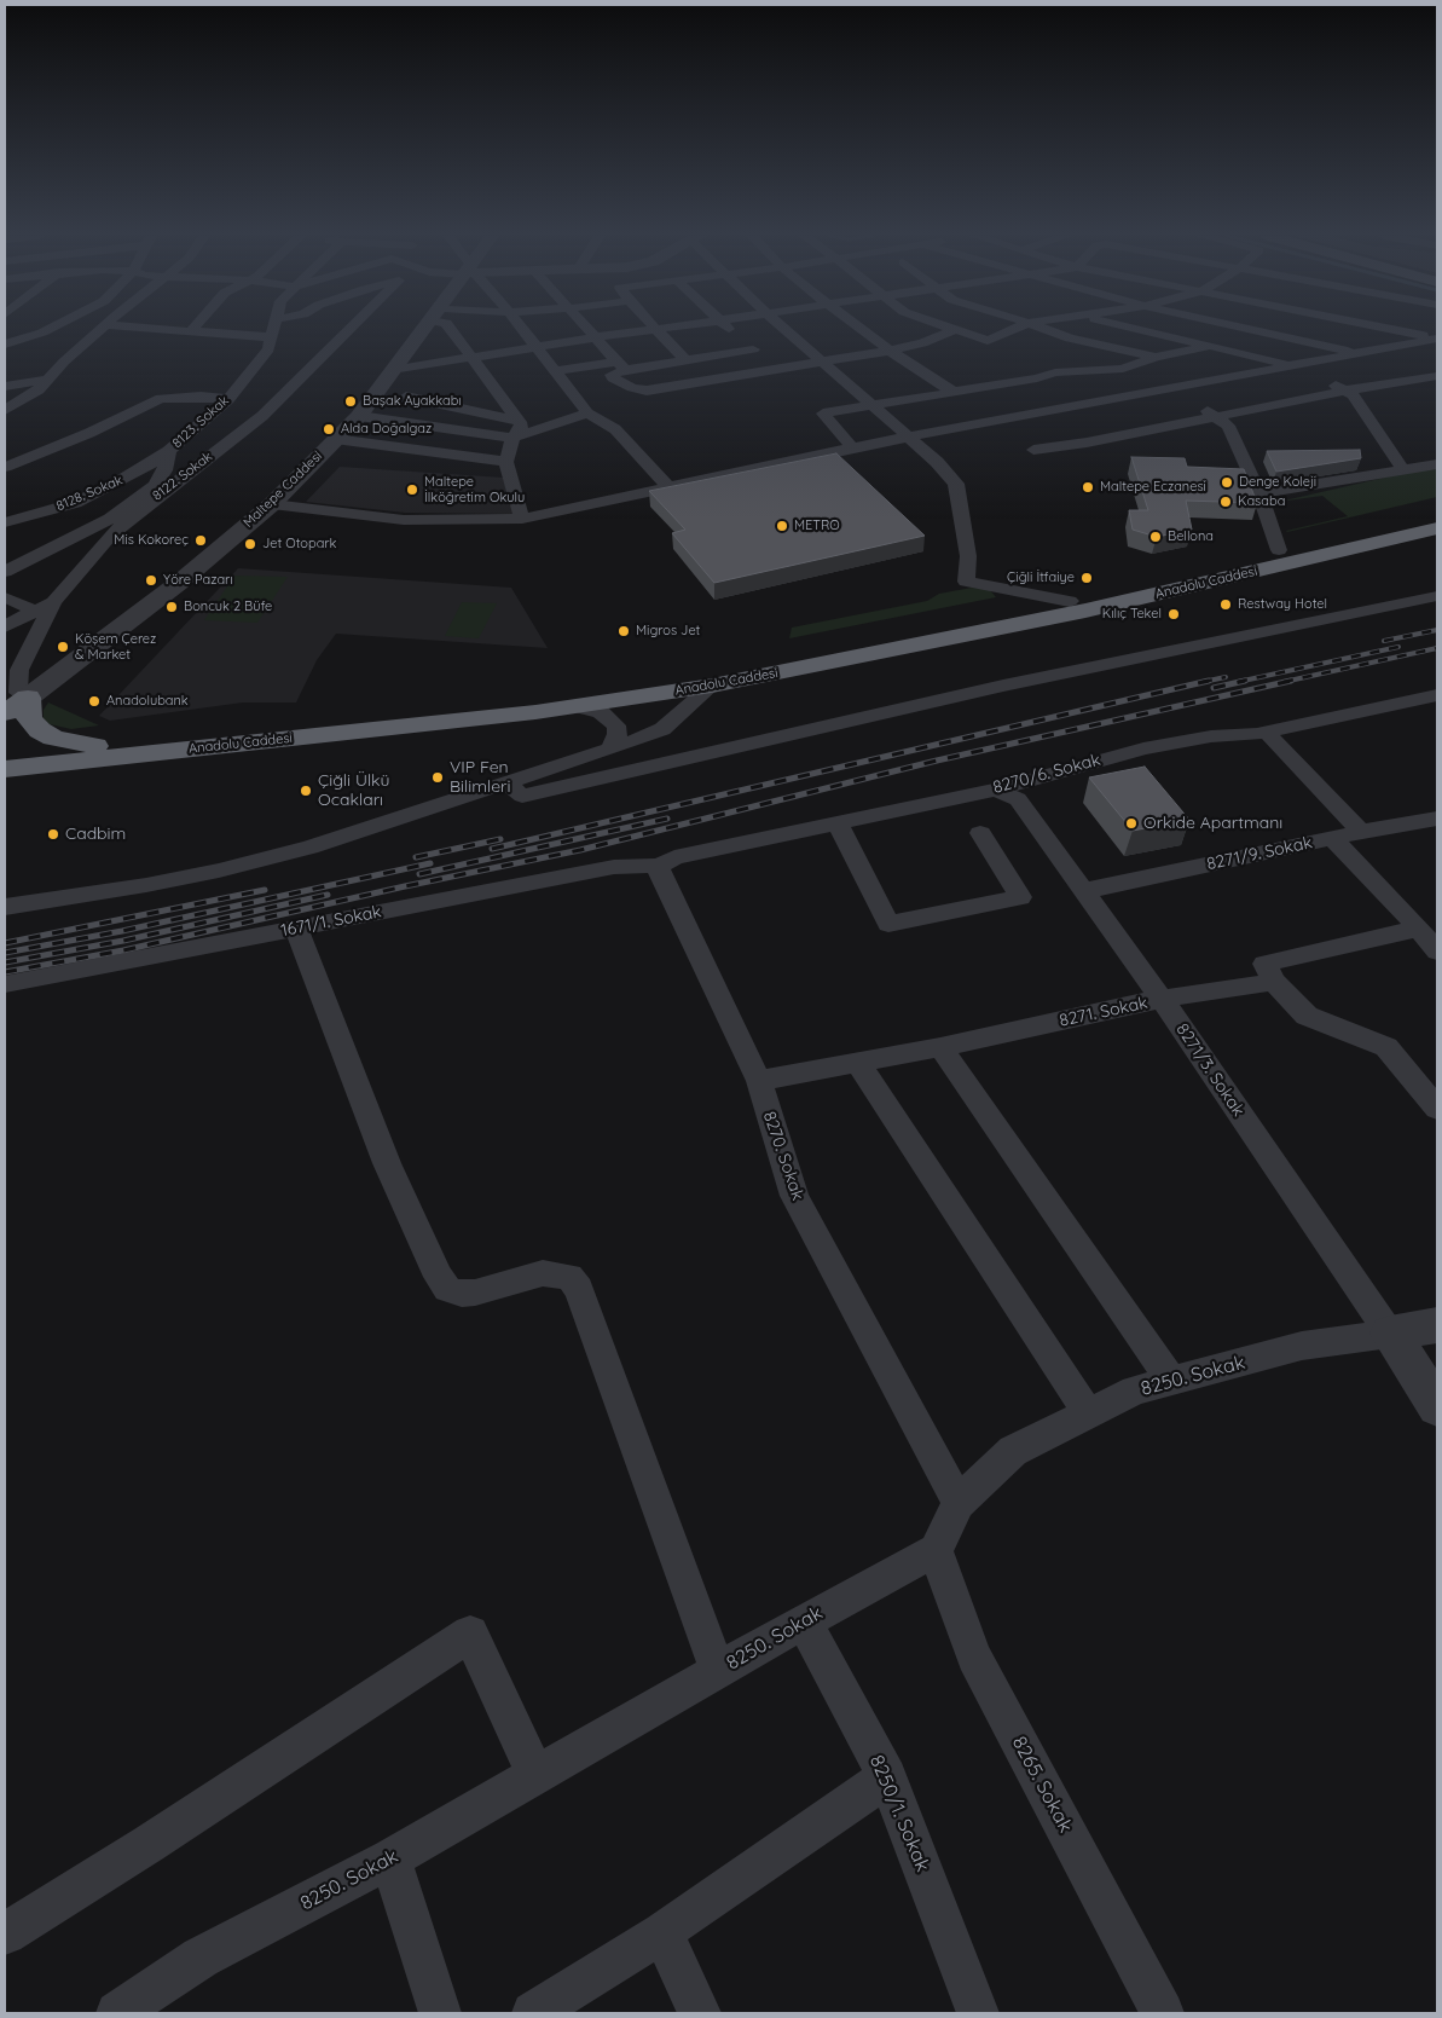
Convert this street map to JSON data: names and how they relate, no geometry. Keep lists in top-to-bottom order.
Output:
{
  "streets": {
    "highway": ["Anadolu Caddesi"],
    "street": [
      "8123. Sokak",
      "8122. Sokak",
      "Maltepe Caddesi",
      "8128. Sokak",
      "8270/6. Sokak",
      "8271/9. Sokak",
      "1671/1. Sokak",
      "8271. Sokak",
      "8271/3. Sokak",
      "8270. Sokak",
      "8250. Sokak",
      "8265. Sokak",
      "8250/1. Sokak"
    ]
  },
  "crossings": [
    ["8123. Sokak", "8122. Sokak"],
    ["8123. Sokak", "8128. Sokak"],
    ["8122. Sokak", "Maltepe Caddesi"],
    ["8270/6. Sokak", "1671/1. Sokak"],
    ["8270/6. Sokak", "8271/3. Sokak"],
    ["8270/6. Sokak", "8270. Sokak"],
    ["8271/9. Sokak", "8271/3. Sokak"],
    ["1671/1. Sokak", "8270. Sokak"],
    ["8271. Sokak", "8271/3. Sokak"],
    ["8271. Sokak", "8270. Sokak"],
    ["8271/3. Sokak", "8250. Sokak"],
    ["8270. Sokak", "8250. Sokak"],
    ["8250. Sokak", "8265. Sokak"],
    ["8250. Sokak", "8250/1. Sokak"]
  ],
  "places": [
    "Başak Ayakkabı",
    "Alda Doğalgaz",
    "Denge Koleji",
    "Maltepe Eczanesi",
    "Maltepe İlköğretim Okulu",
    "Kasaba",
    "METRO",
    "Bellona",
    "Mis Kokoreç",
    "Jet Otopark",
    "Çiğli İtfaiye",
    "Yöre Pazarı",
    "Restway Hotel",
    "Boncuk 2 Büfe",
    "Kılıç Tekel",
    "Migros Jet",
    "Köşem Çerez & Market",
    "Anadolubank",
    "VIP Fen Bilimleri",
    "Çiğli Ülkü Ocakları",
    "Orkide Apartmanı",
    "Cadbim"
  ]
}
